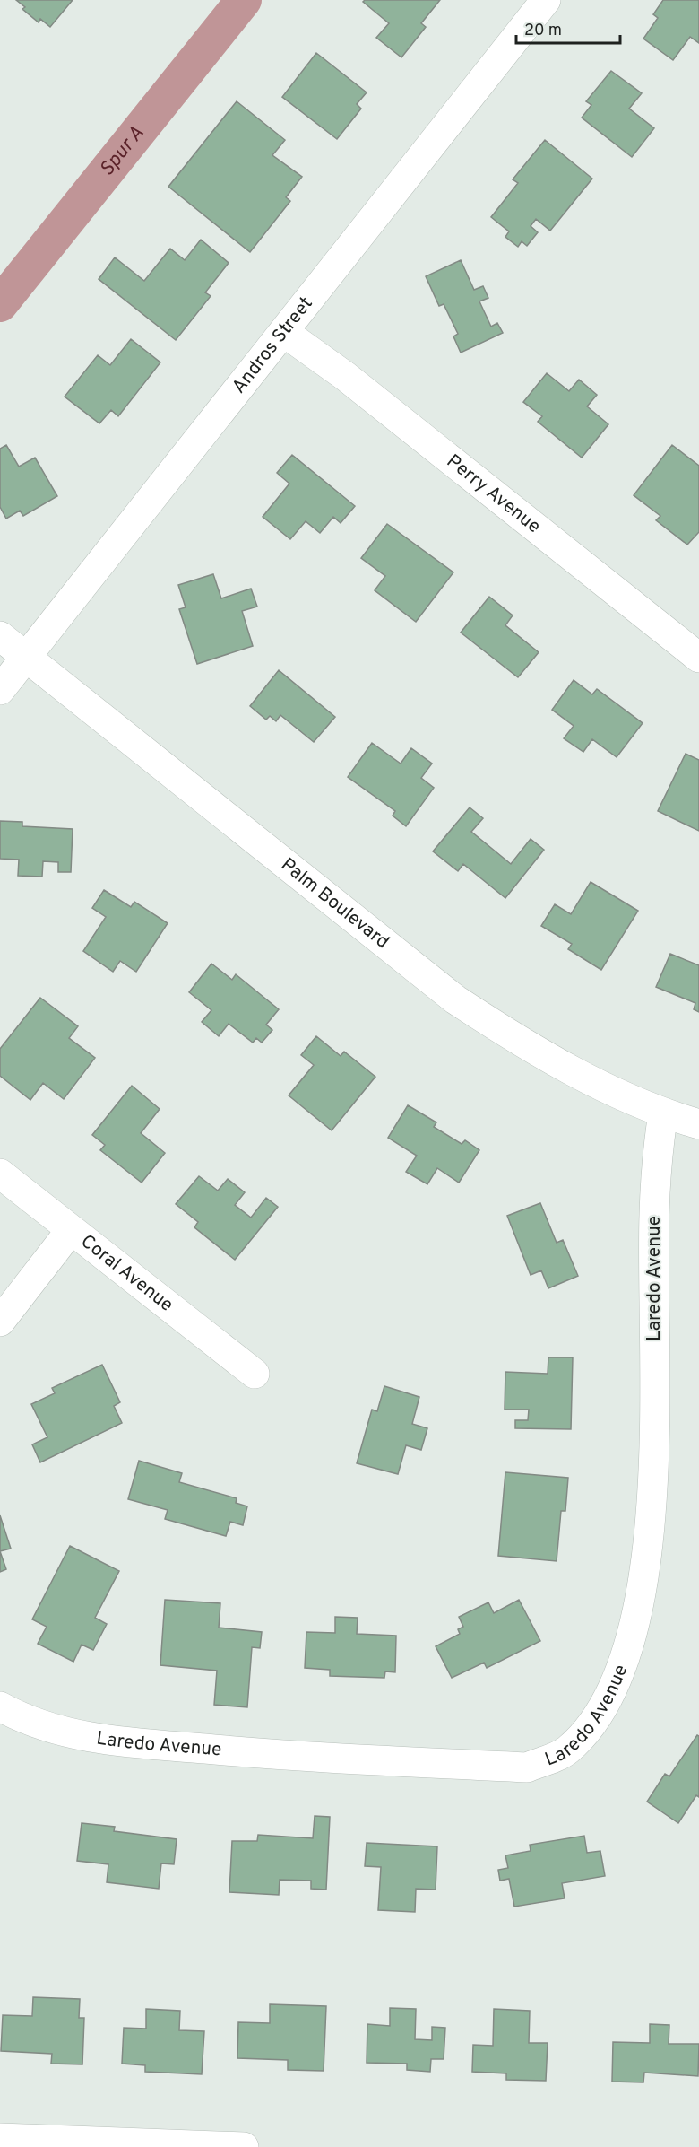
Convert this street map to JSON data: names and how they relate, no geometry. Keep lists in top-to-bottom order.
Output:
{
  "streets": {
    "street": [
      "Andros Street",
      "Perry Avenue",
      "Palm Boulevard",
      "Coral Avenue",
      "Laredo Avenue"
    ]
  },
  "crossings": [
    ["Andros Street", "Perry Avenue"],
    ["Andros Street", "Palm Boulevard"],
    ["Palm Boulevard", "Laredo Avenue"]
  ],
  "water": ["Spur A"],
  "scale_bar": "20 m"
}
